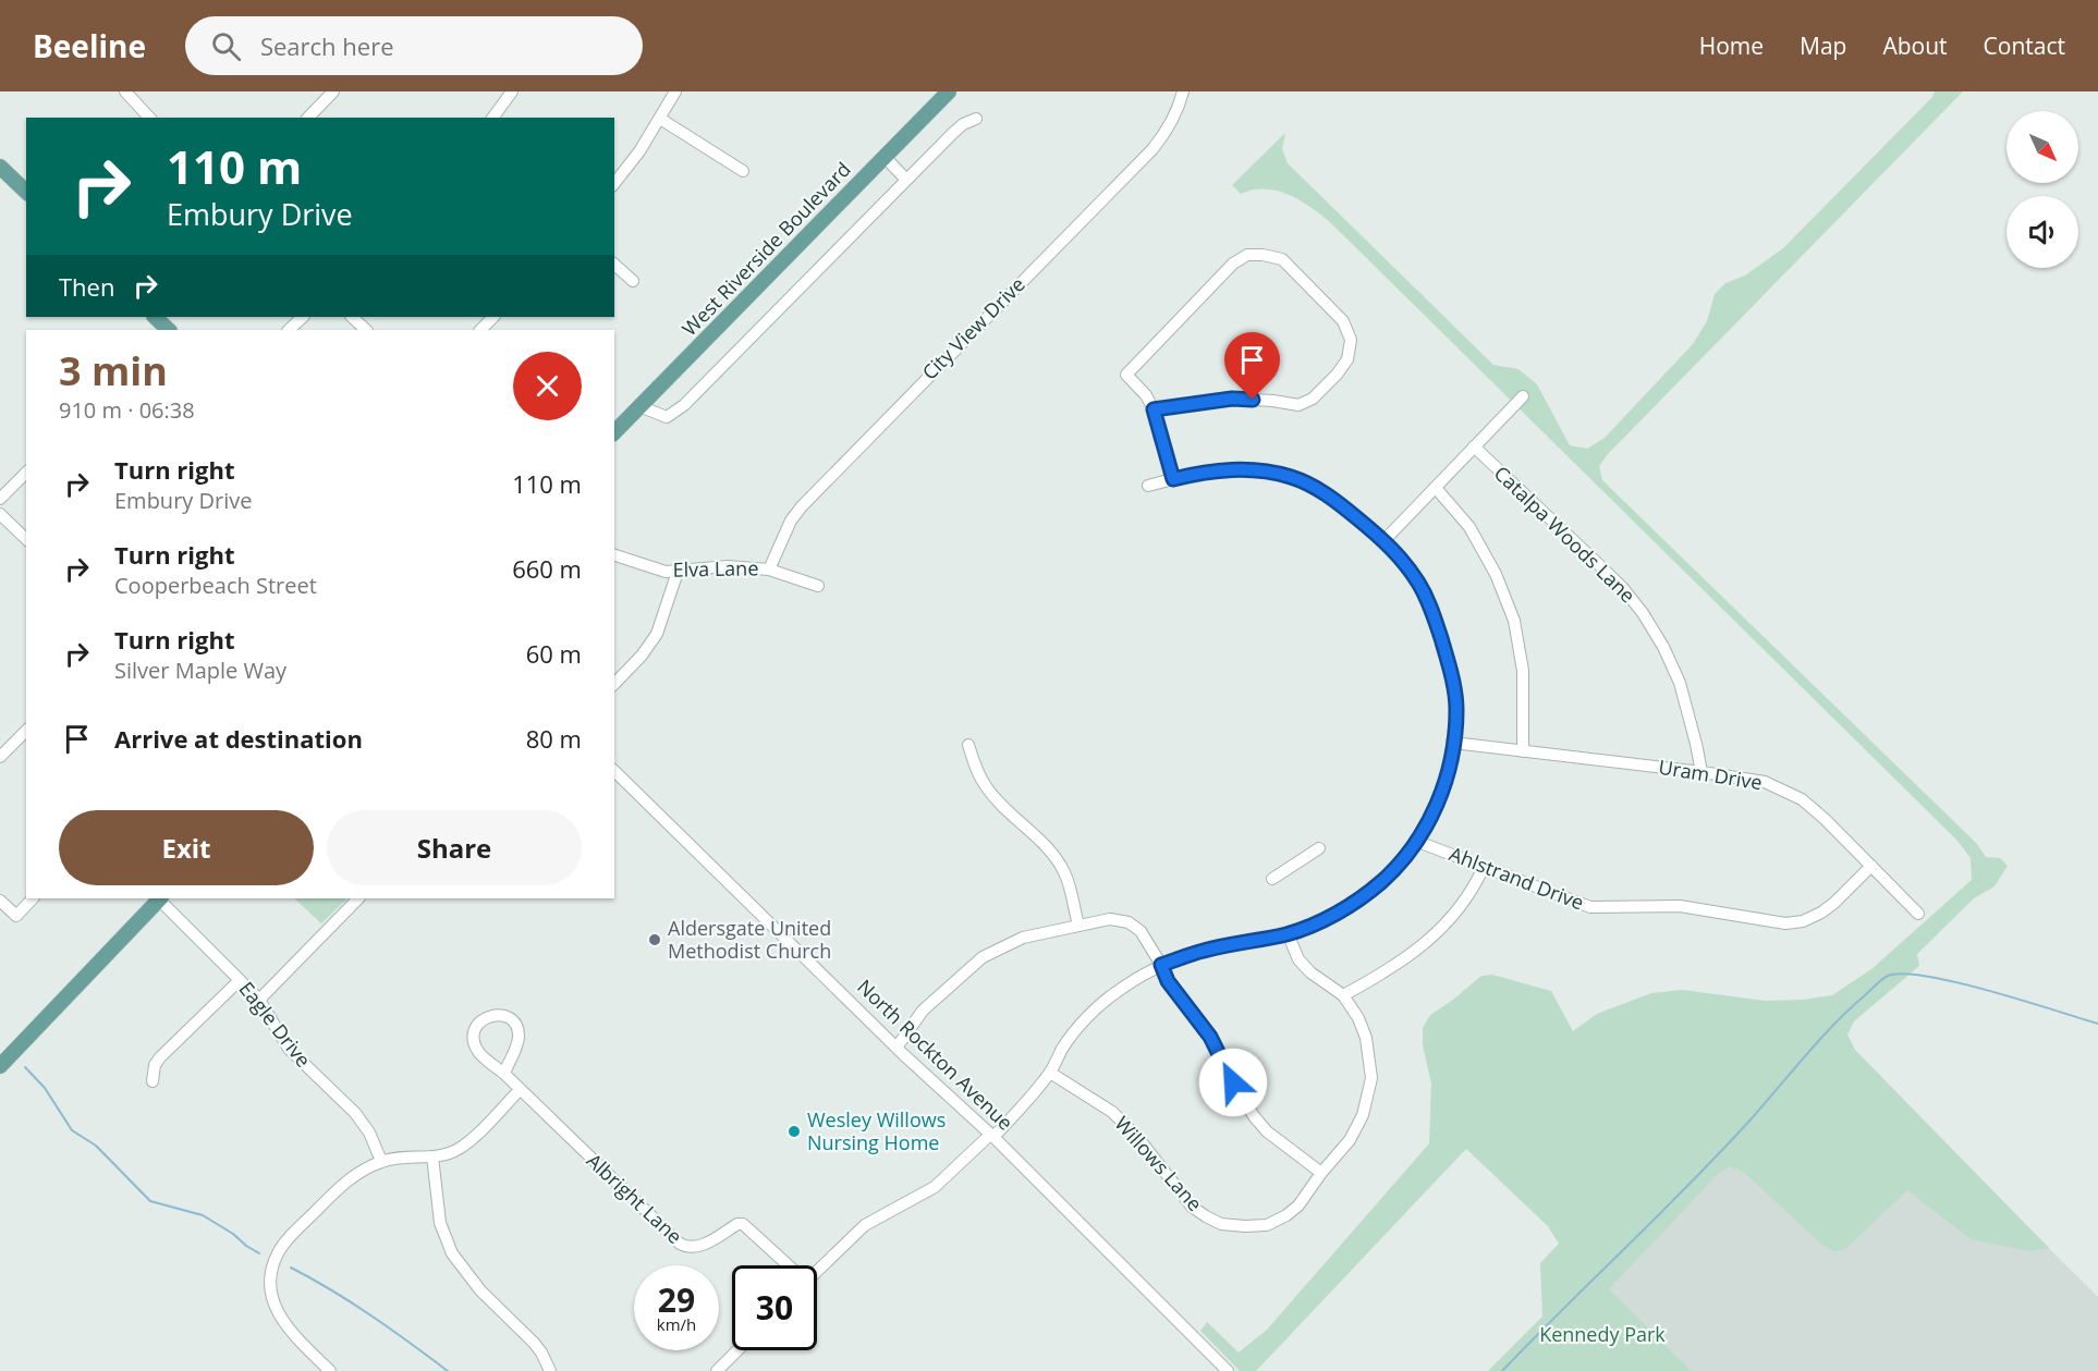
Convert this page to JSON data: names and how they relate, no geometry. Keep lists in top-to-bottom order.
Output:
{
  "streets": {
    "main road": ["West Riverside Boulevard"],
    "street": [
      "City View Drive",
      "Catalpa Woods Lane",
      "Elva Lane",
      "Uram Drive",
      "Ahlstrand Drive",
      "Eagle Drive",
      "North Rockton Avenue",
      "Willows Lane",
      "Albright Lane"
    ]
  },
  "crossings": [
    ["City View Drive", "Elva Lane"],
    ["Catalpa Woods Lane", "Uram Drive"],
    ["Uram Drive", "Ahlstrand Drive"]
  ],
  "parks": ["Kennedy Park"],
  "places": ["Aldersgate United Methodist Church", "Wesley Willows Nursing Home"],
  "north": "bottom right",
  "page": {
    "header": "Beeline",
    "search": "Search here",
    "nav": [
      "Home",
      "Map",
      "About",
      "Contact"
    ],
    "turn": ["110 m", "Embury Drive"],
    "then": "Then",
    "heading": ["3 min", "910 m · 06:38"],
    "list": [
      {
        "name": "Turn right",
        "note": "Embury Drive",
        "value": "110 m"
      },
      {
        "name": "Turn right",
        "note": "Cooperbeach Street",
        "value": "660 m"
      },
      {
        "name": "Turn right",
        "note": "Silver Maple Way",
        "value": "60 m"
      },
      {
        "name": "Arrive at destination",
        "value": "80 m"
      }
    ],
    "buttons": ["Exit", "Share"],
    "speed": "29 km/h",
    "limit": "30"
  }
}
